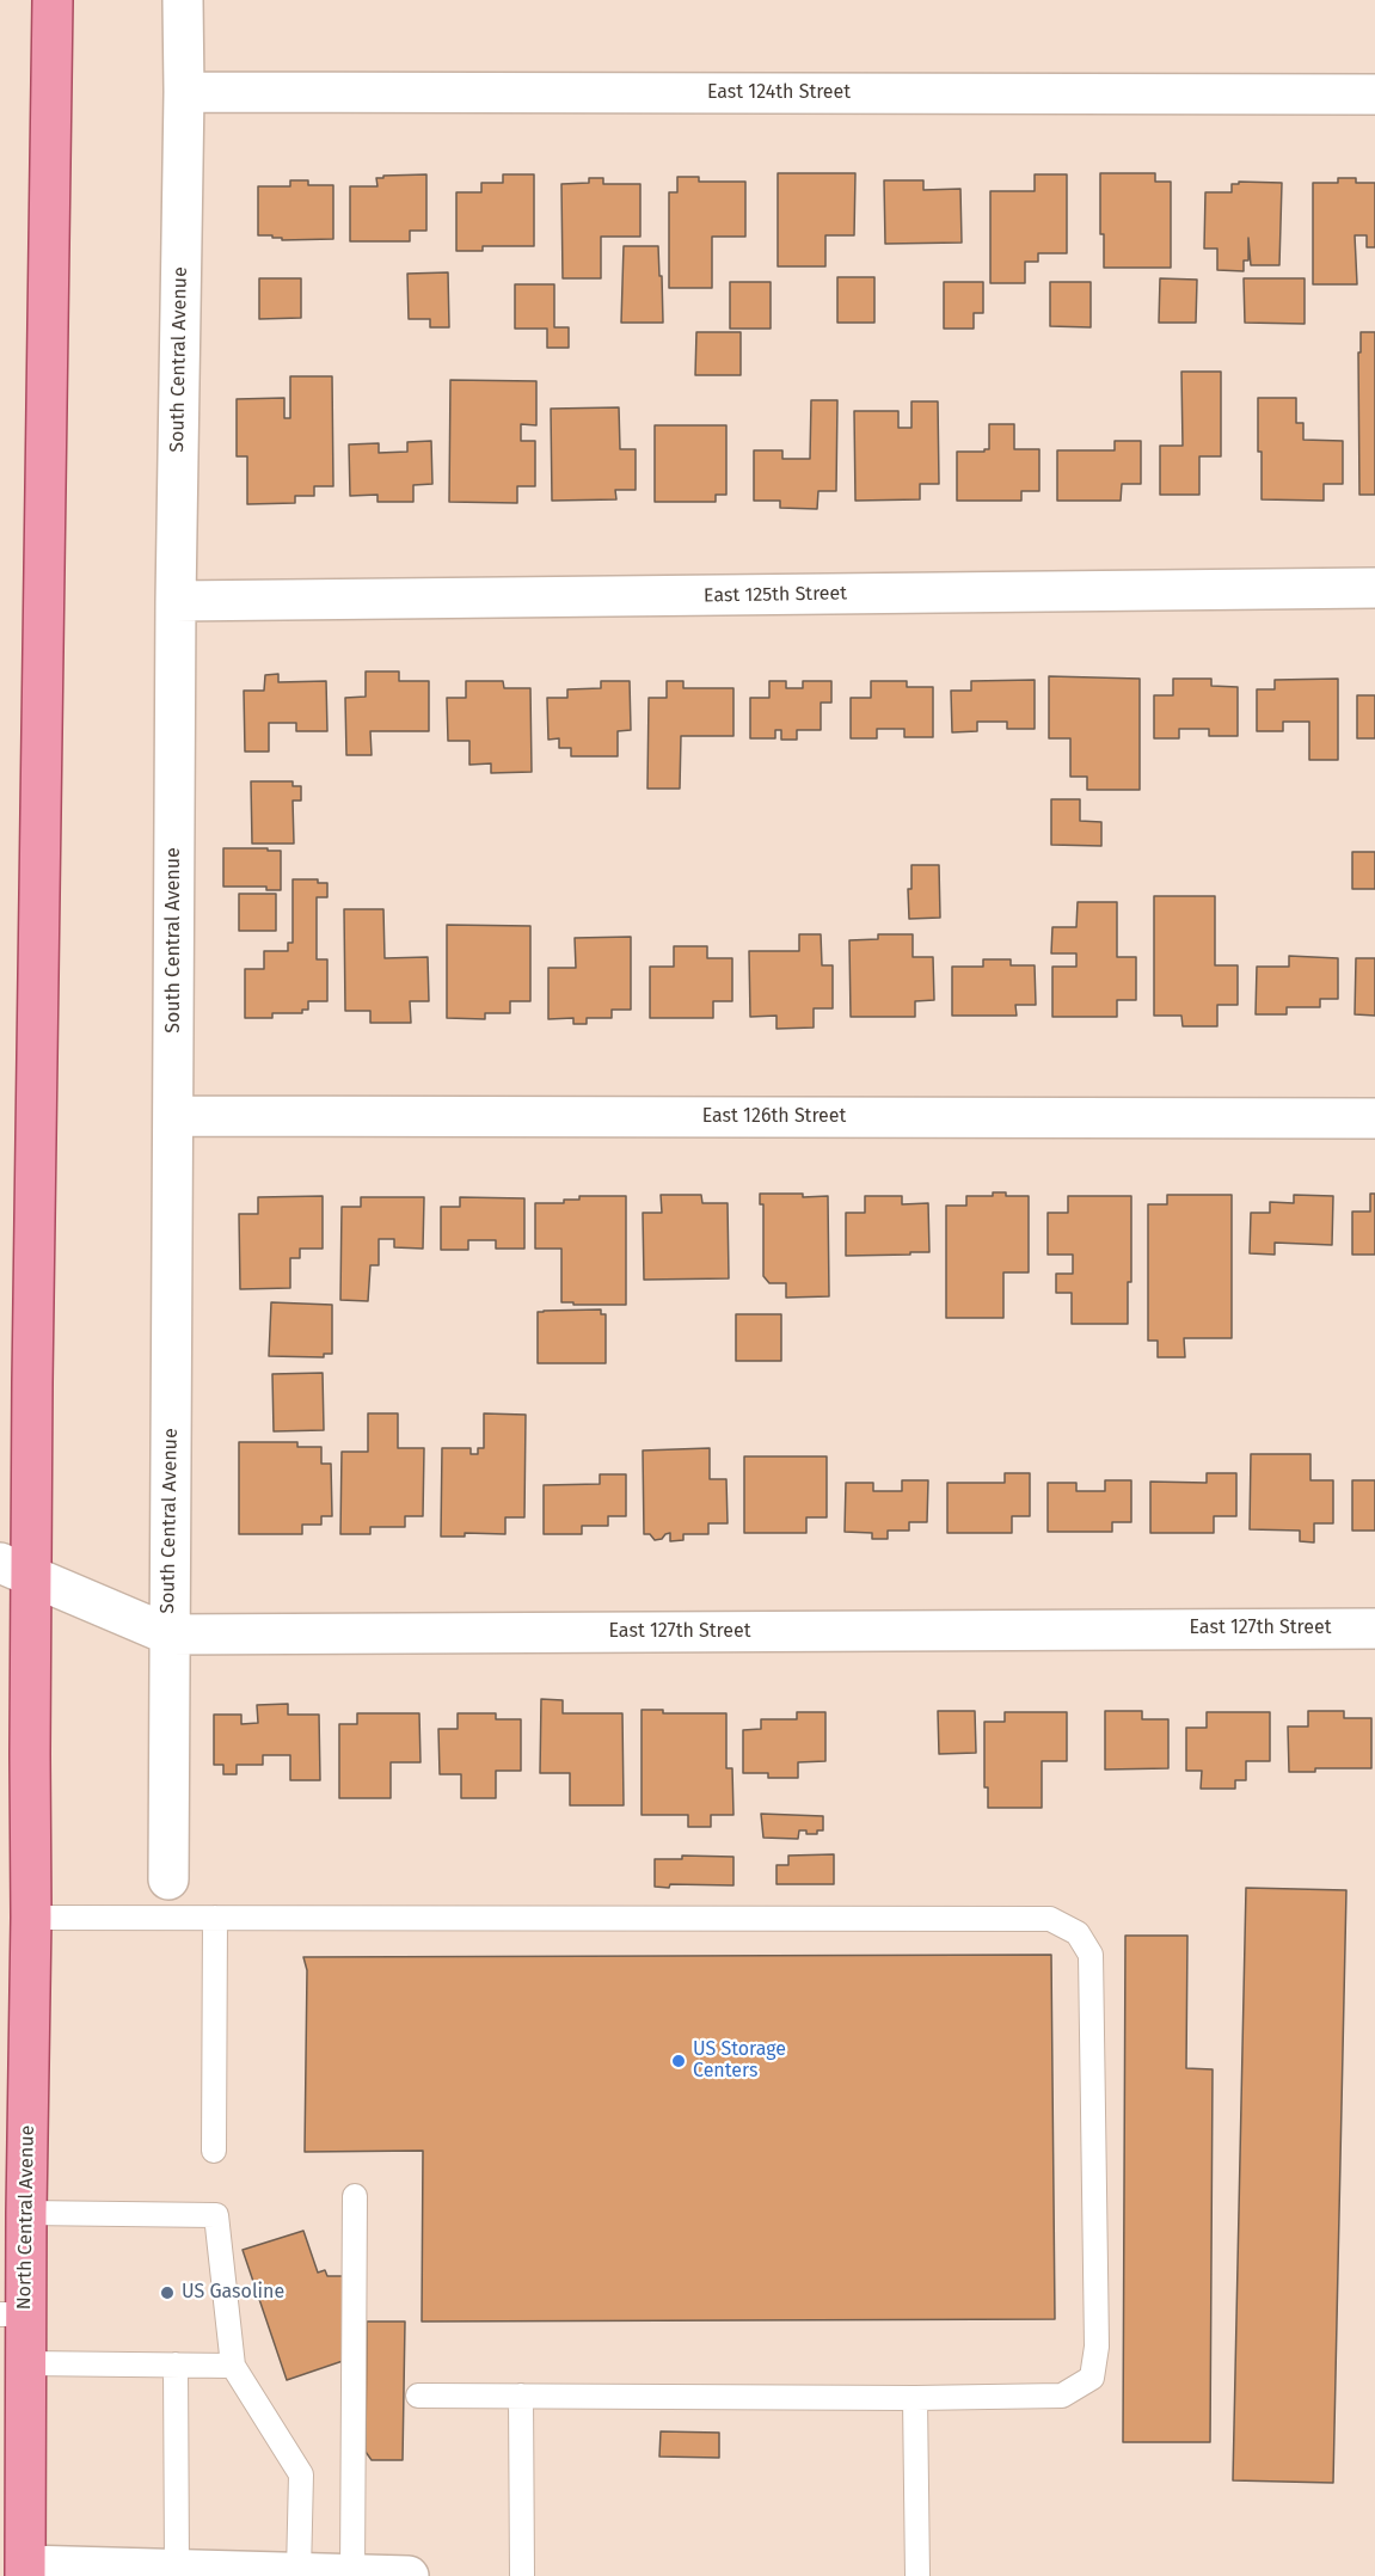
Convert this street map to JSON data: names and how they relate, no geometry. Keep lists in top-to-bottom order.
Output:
{
  "streets": {
    "main road": ["North Central Avenue"],
    "street": [
      "East 124th Street",
      "South Central Avenue",
      "East 125th Street",
      "East 126th Street",
      "East 127th Street"
    ]
  },
  "crossings": [
    ["East 124th Street", "South Central Avenue"],
    ["South Central Avenue", "East 125th Street"],
    ["South Central Avenue", "East 126th Street"],
    ["South Central Avenue", "East 127th Street"],
    ["East 127th Street", "North Central Avenue"]
  ],
  "places": ["US Storage Centers", "US Gasoline"]
}
